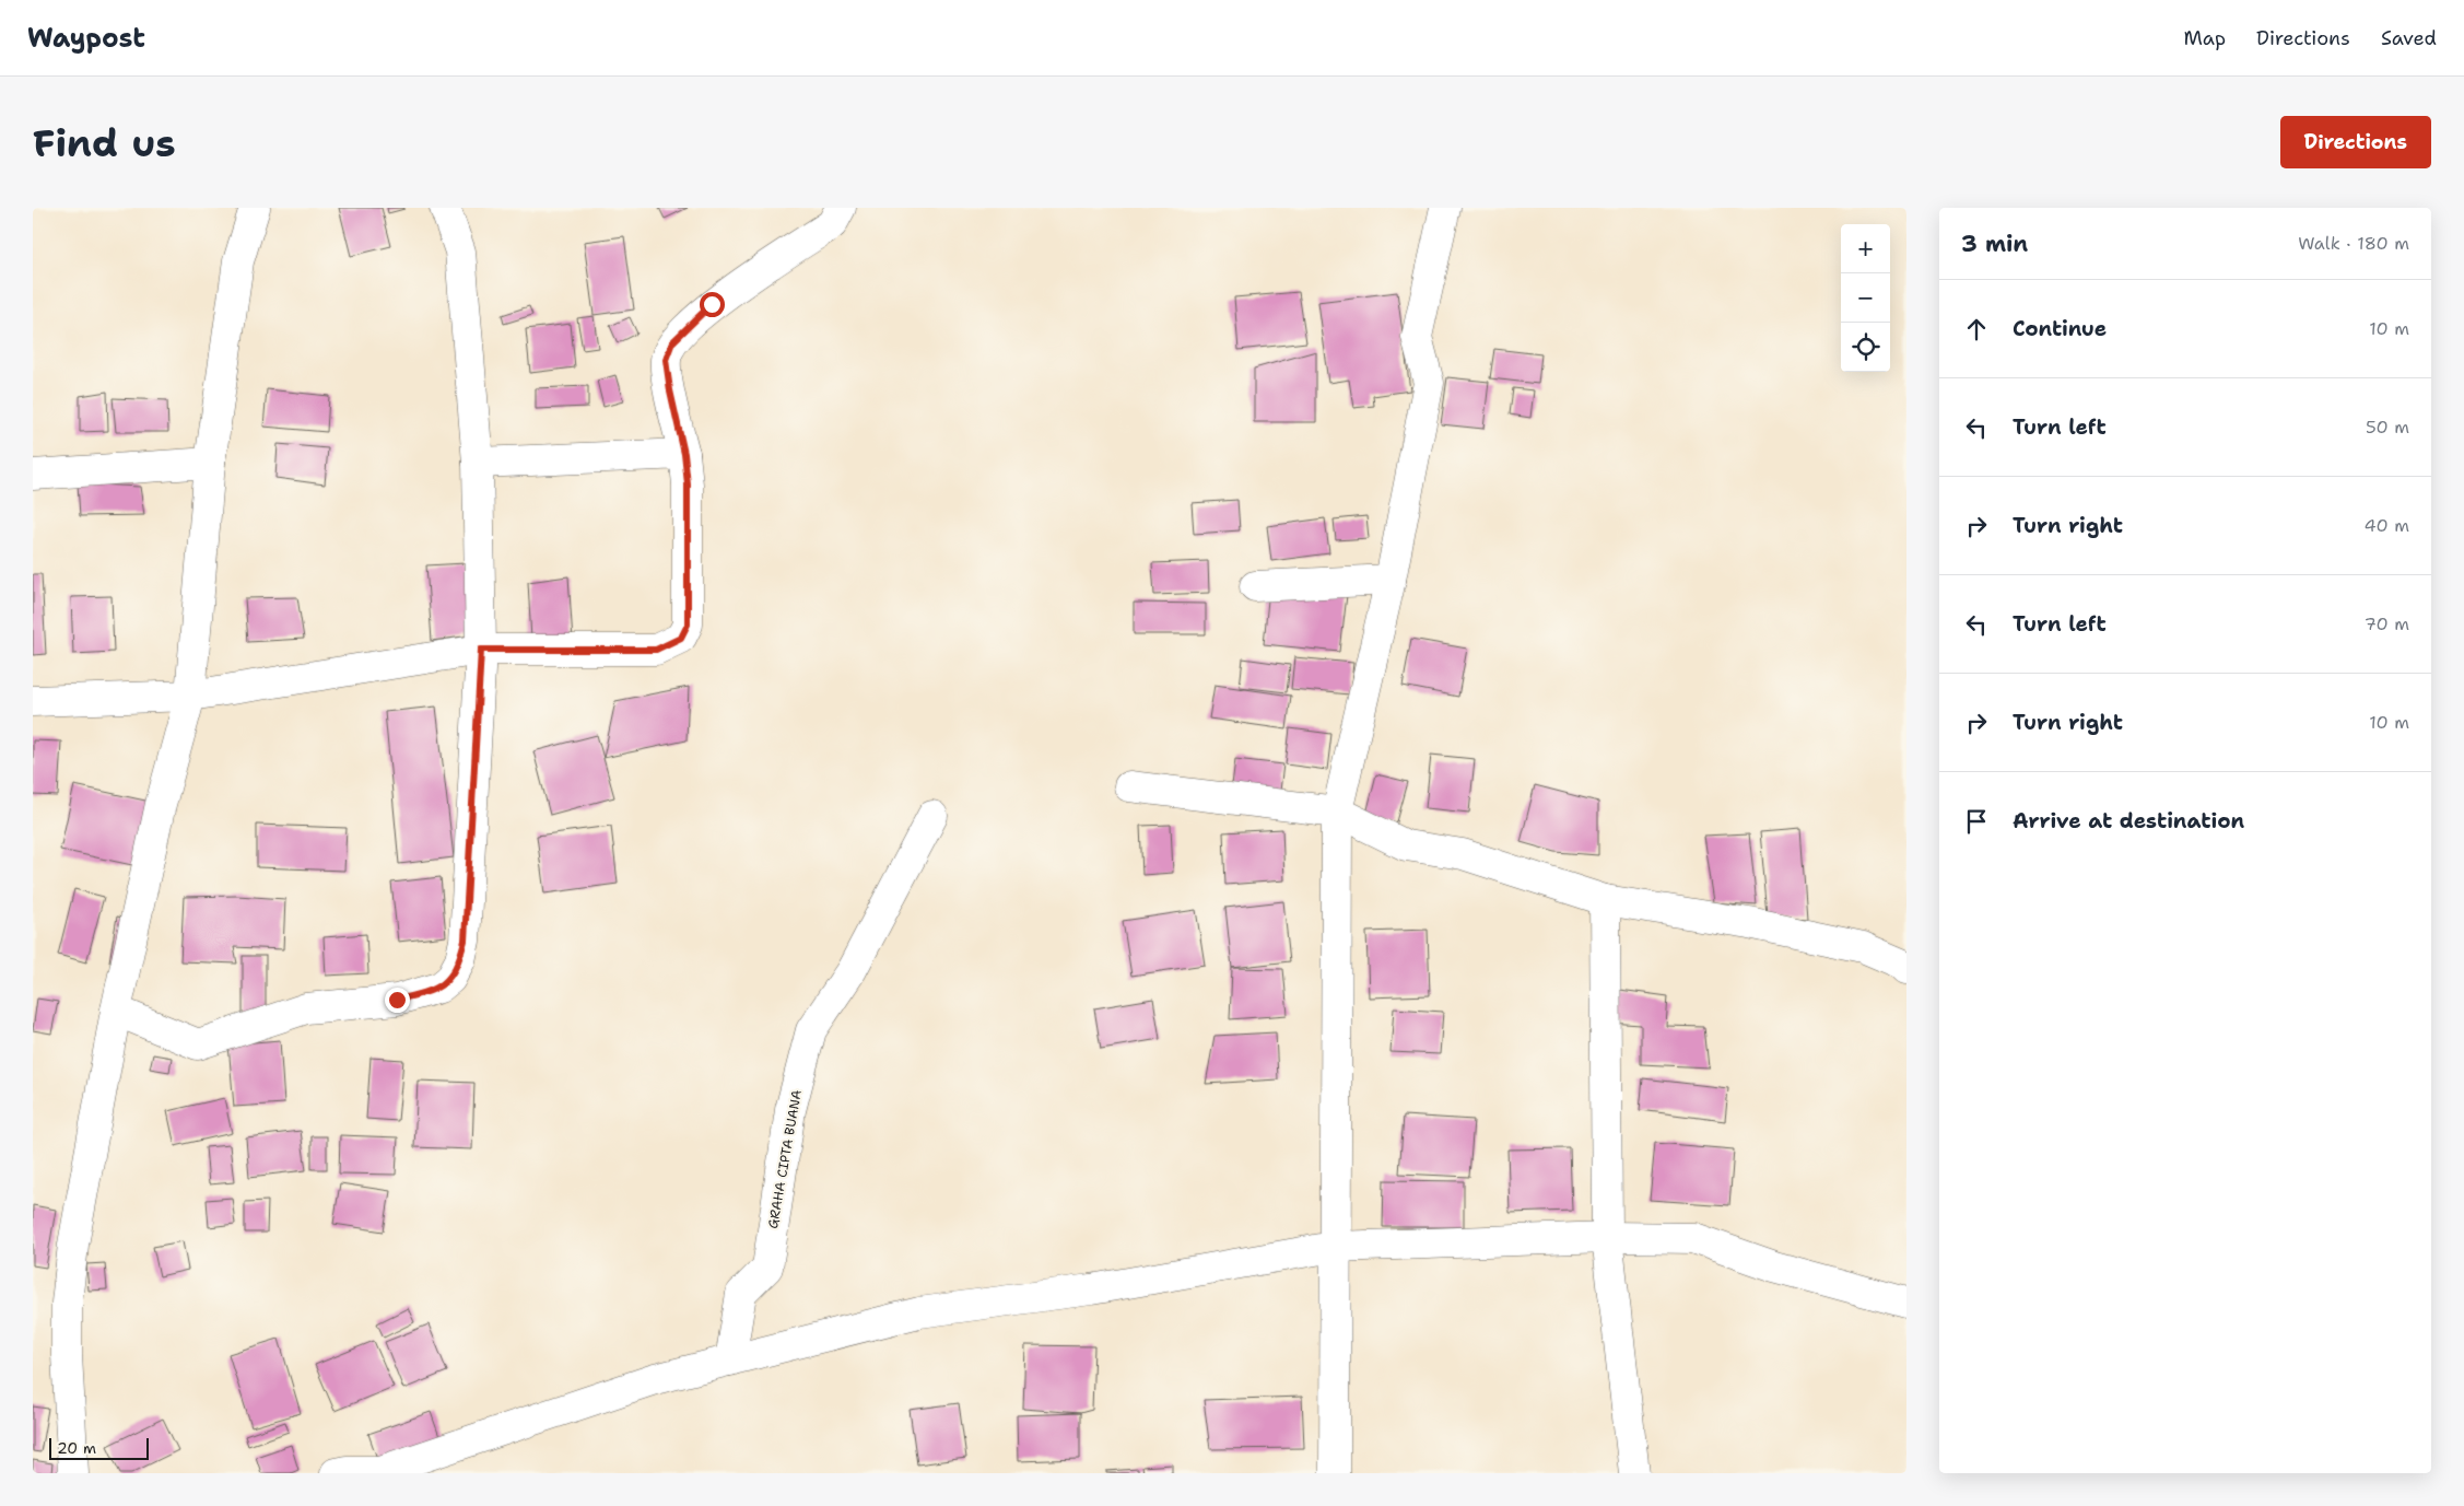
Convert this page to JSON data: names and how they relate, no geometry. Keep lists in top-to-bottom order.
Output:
{
  "streets": {
    "street": ["GRAHA CIPTA BUANA"]
  },
  "scale_bar": "20 m",
  "page": {
    "header": "Waypost",
    "nav": ["Map", "Directions", "Saved"],
    "buttons": "Directions",
    "title": "Find us",
    "heading": ["3 min", "Walk · 180 m"],
    "map_buttons": ["+", "−"],
    "list": [
      ["Continue", "10 m"],
      ["Turn left", "50 m"],
      ["Turn right", "40 m"],
      ["Turn left", "70 m"],
      ["Turn right", "10 m"],
      "Arrive at destination"
    ],
    "scale": "20 m"
  }
}
